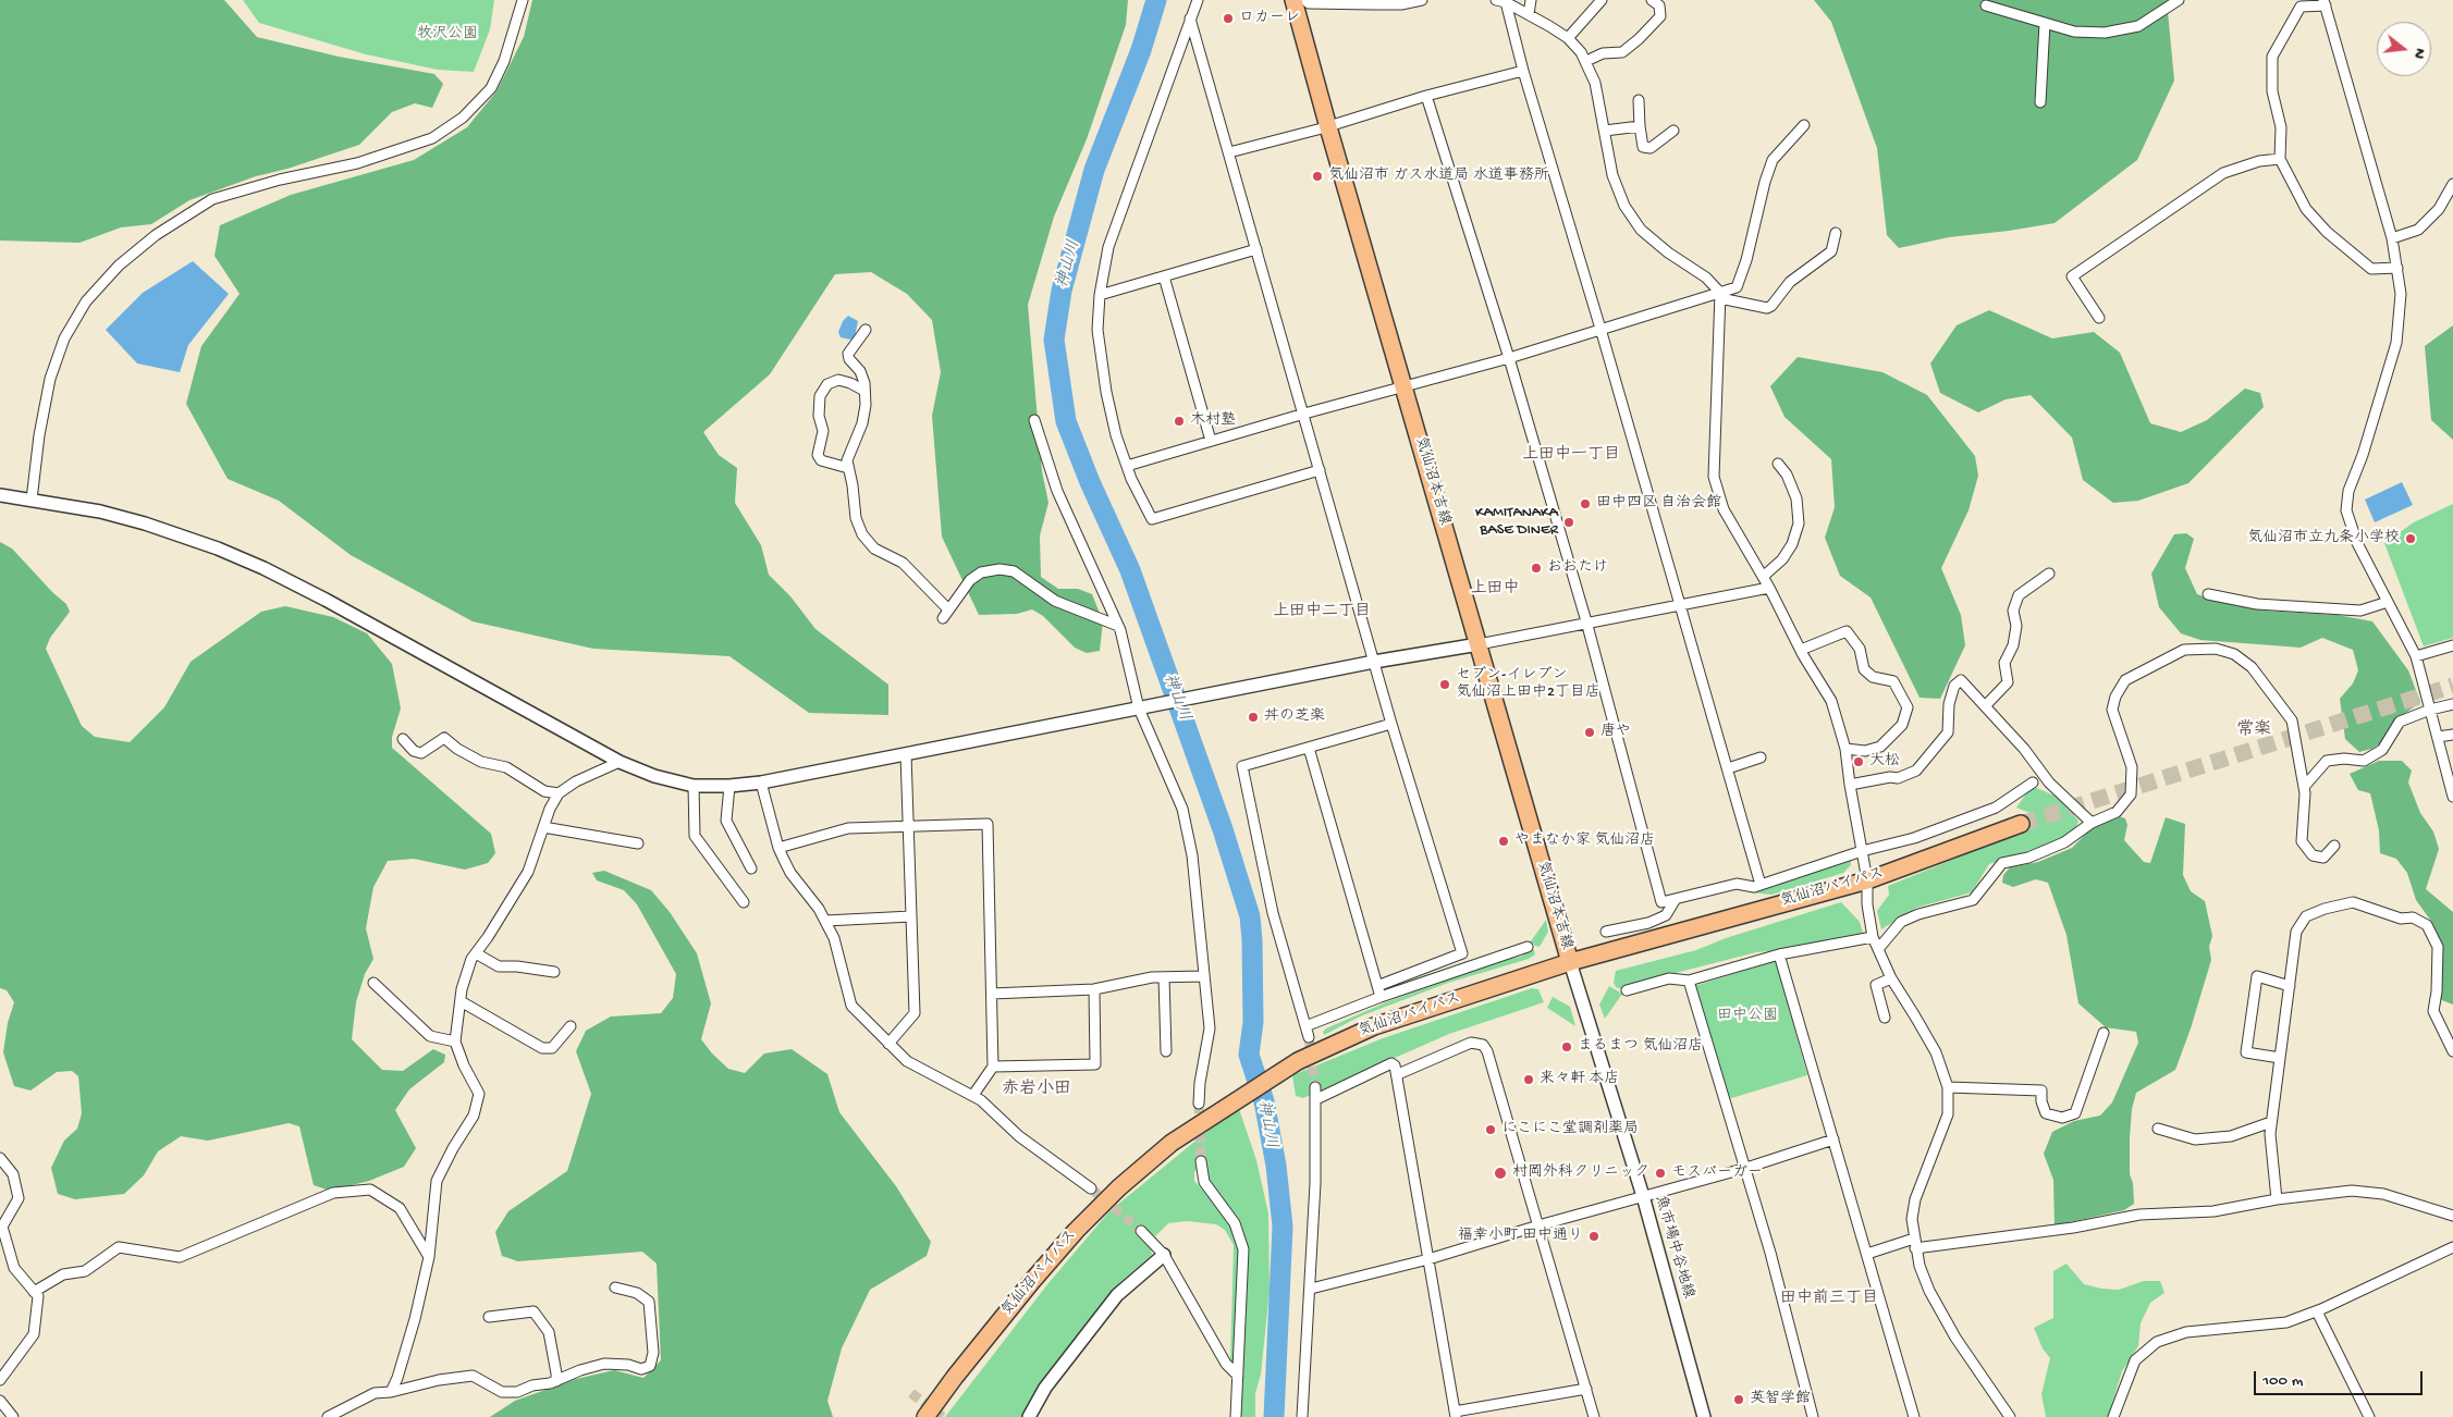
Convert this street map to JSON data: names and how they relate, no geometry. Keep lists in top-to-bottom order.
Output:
{
  "streets": {
    "main road": ["気仙沼本吉線", "気仙沼バイパス"],
    "street": ["魚市場中谷地線"]
  },
  "crossings": [
    ["気仙沼本吉線", "気仙沼バイパス"],
    ["気仙沼本吉線", "魚市場中谷地線"],
    ["気仙沼バイパス", "魚市場中谷地線"]
  ],
  "districts": [
    "上田中一丁目",
    "上田中",
    "上田中二丁目",
    "常楽",
    "赤岩小田",
    "田中前三丁目"
  ],
  "water": ["神山川"],
  "parks": ["牧沢公園", "田中公園"],
  "places": [
    "ロカーレ",
    "気仙沼市 ガス水道局 水道事務所",
    "木村塾",
    "田中四区 自治会館",
    "KAMITANAKA BASE DINER",
    "気仙沼市立九条小学校",
    "おおたけ",
    "セブン-イレブン 気仙沼上田中2丁目店",
    "丼の芝楽",
    "唐や",
    "大松",
    "やまなか家 気仙沼店",
    "まるまつ 気仙沼店",
    "来々軒 本店",
    "にこにこ堂調剤薬局",
    "村岡外科クリニック",
    "モスバーガー",
    "福幸小町 田中通り",
    "英智学館"
  ],
  "scale_bar": "100 m",
  "north": "right"
}
